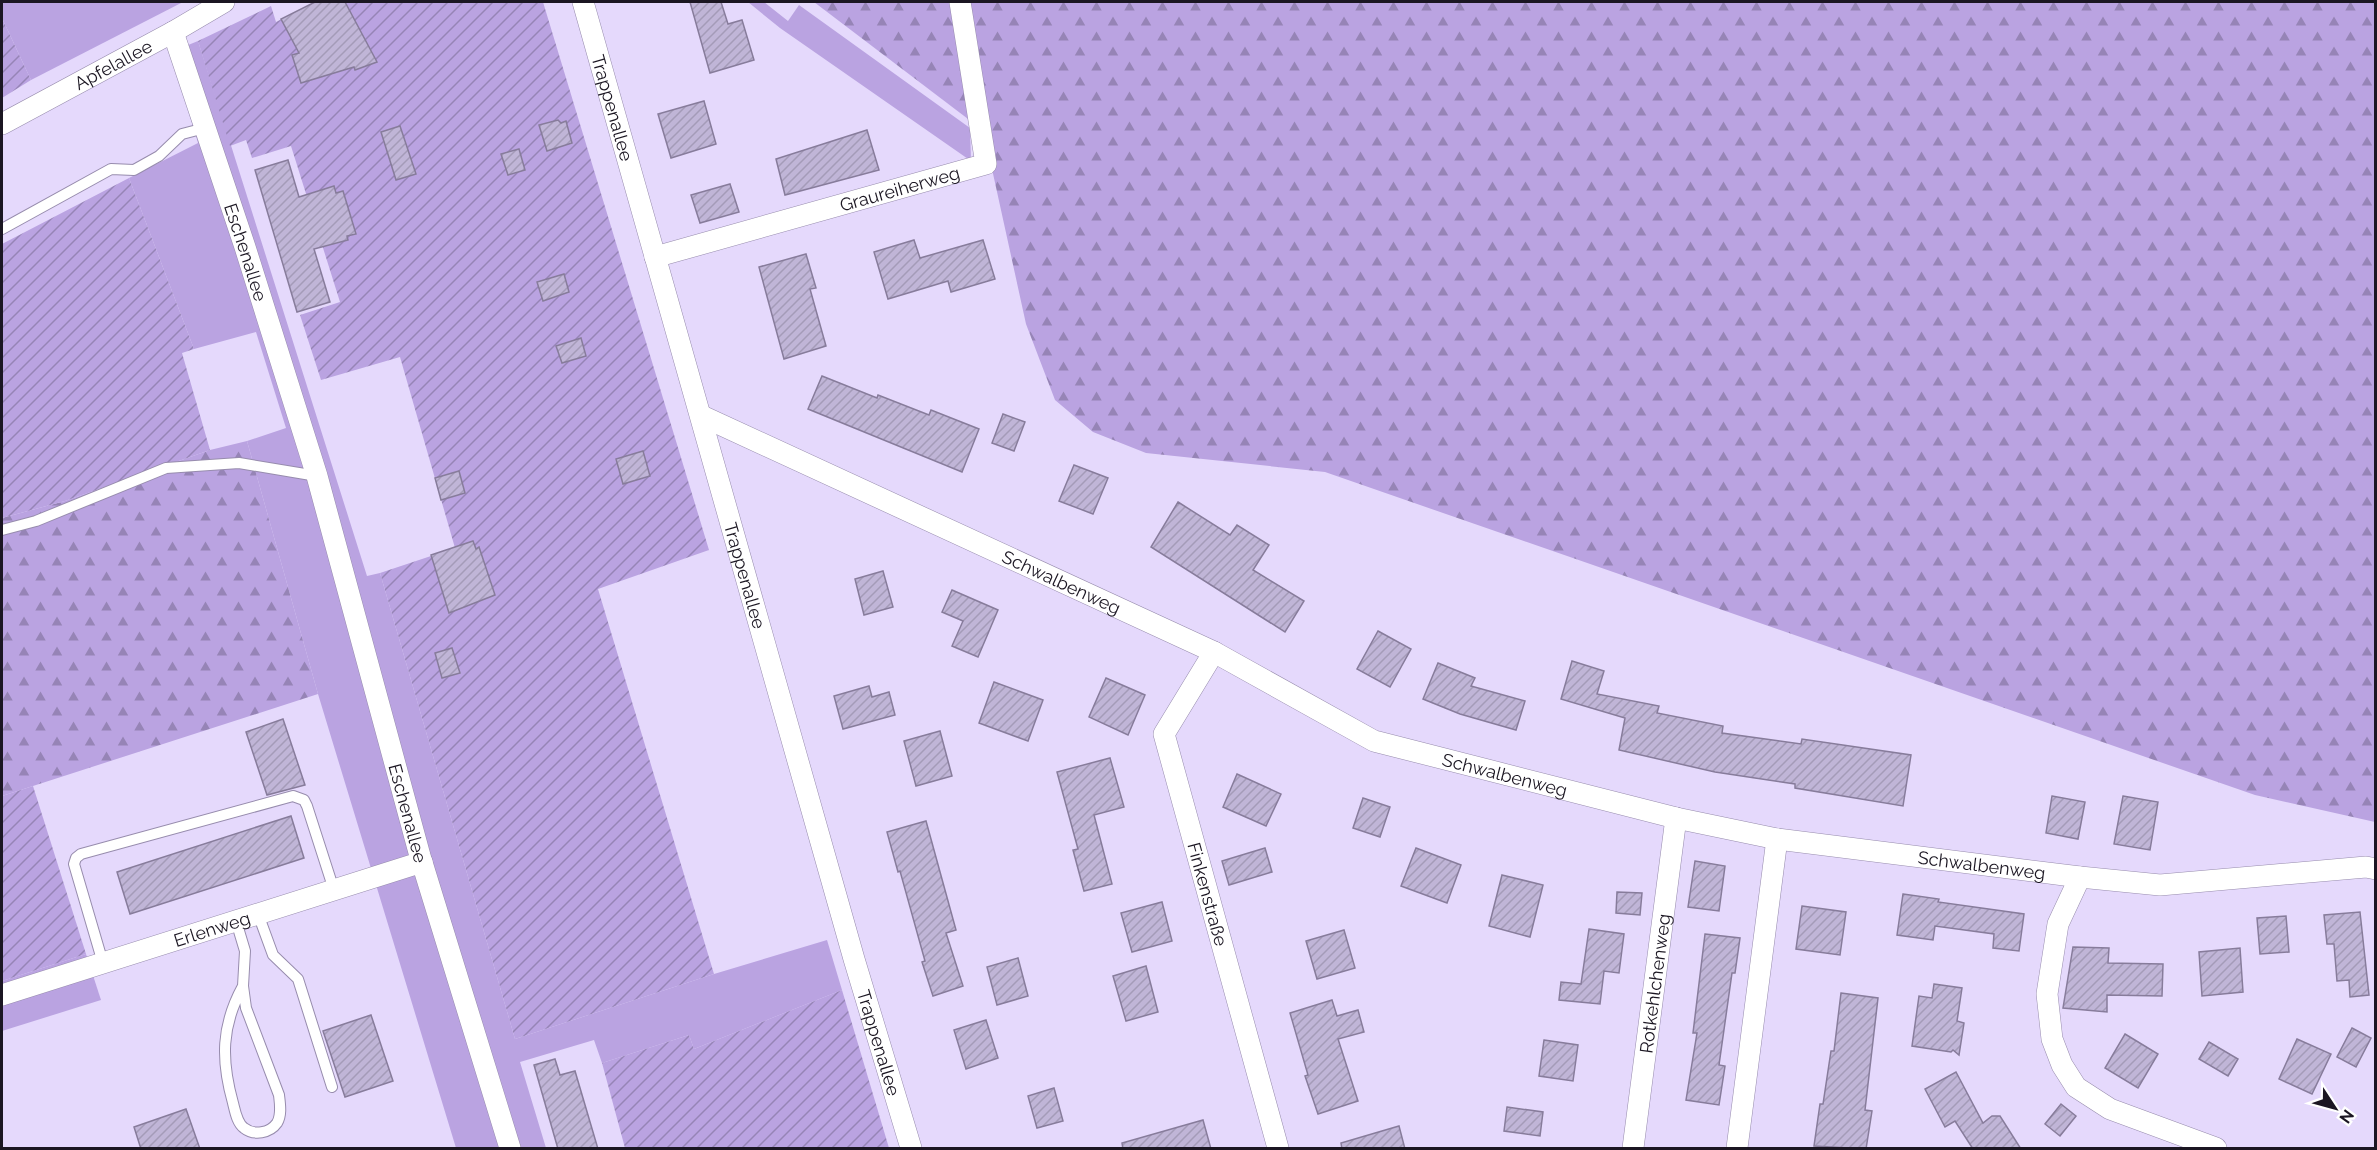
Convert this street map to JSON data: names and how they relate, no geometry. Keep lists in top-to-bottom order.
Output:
{
  "streets": {
    "street": [
      "Apfelallee",
      "Trappenallee",
      "Graureiherweg",
      "Eschenallee",
      "Schwalbenweg",
      "Finkenstraße",
      "Erlenweg",
      "Rotkehlchenweg"
    ]
  },
  "crossings": [
    ["Apfelallee", "Eschenallee"],
    ["Trappenallee", "Graureiherweg"],
    ["Trappenallee", "Schwalbenweg"],
    ["Eschenallee", "Erlenweg"],
    ["Schwalbenweg", "Finkenstraße"],
    ["Schwalbenweg", "Rotkehlchenweg"]
  ],
  "north": "bottom right"
}
